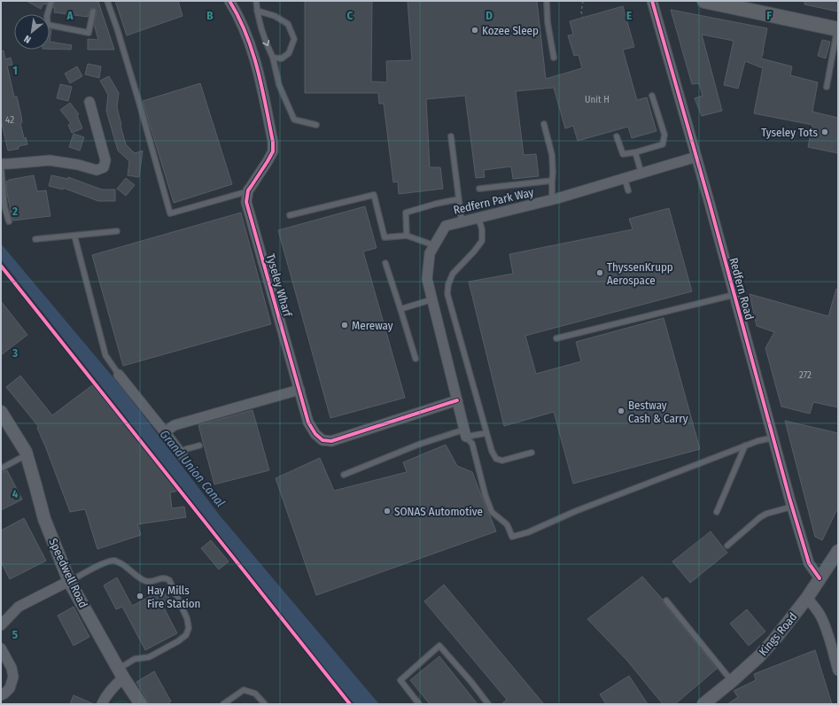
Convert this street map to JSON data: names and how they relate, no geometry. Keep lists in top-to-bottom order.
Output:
{
  "streets": {
    "street": [
      "Redfern Park Way",
      "Tyseley Wharf",
      "Redfern Road",
      "Speedwell Road",
      "Kings Road"
    ]
  },
  "crossings": [
    ["Redfern Park Way", "Tyseley Wharf"],
    ["Redfern Park Way", "Redfern Road"],
    ["Redfern Road", "Kings Road"]
  ],
  "water": ["Grand Union Canal"],
  "places": [
    "Kozee Sleep",
    "Tyseley Tots",
    "ThyssenKrupp Aerospace",
    "Mereway",
    "Bestway Cash & Carry",
    "SONAS Automotive",
    "Hay Mills Fire Station"
  ],
  "house_numbers": ["Unit H", "42", "272"],
  "north": "bottom left",
  "grid": {
    "columns": [
      "A",
      "B",
      "C",
      "D",
      "E",
      "F"
    ],
    "rows": [
      "1",
      "2",
      "3",
      "4",
      "5"
    ]
  }
}
